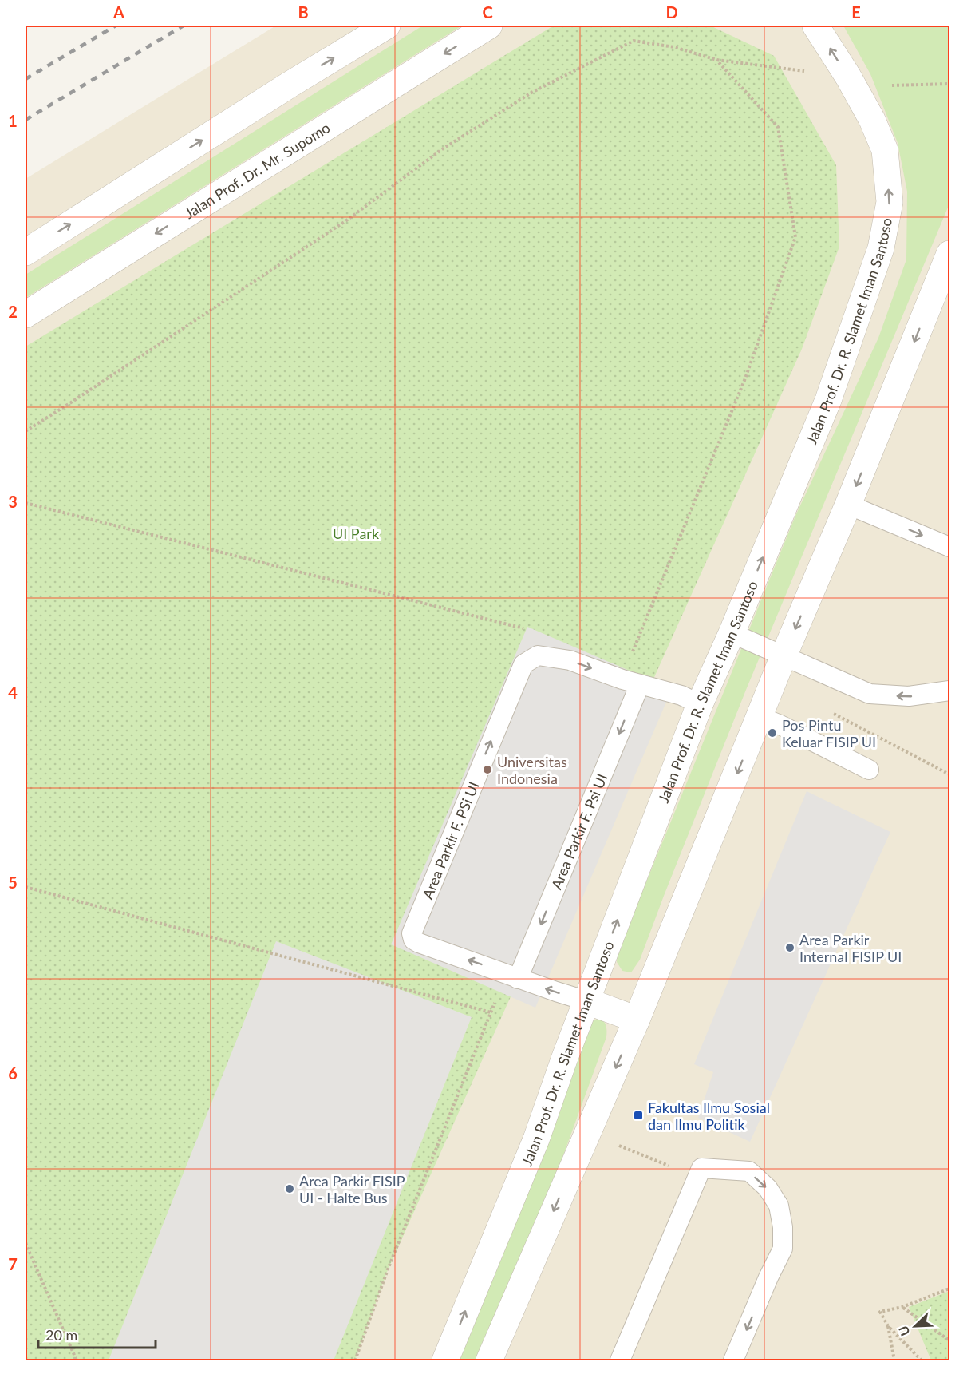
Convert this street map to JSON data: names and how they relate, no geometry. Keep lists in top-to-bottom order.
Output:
{
  "streets": {
    "street": ["Jalan Prof. Dr. Mr. Supomo", "Jalan Prof. Dr. R. Slamet Iman Santoso"],
    "lane": ["Area Parkir F. Psi UI", "Area Parkir F. PSi UI"]
  },
  "crossings": [
    ["Jalan Prof. Dr. R. Slamet Iman Santoso", "Area Parkir F. PSi UI"],
    ["Area Parkir F. Psi UI", "Area Parkir F. PSi UI"]
  ],
  "one_way": ["Area Parkir F. Psi UI"],
  "parks": ["UI Park"],
  "places": {
    "other": [
      "Pos Pintu Keluar FISIP UI",
      "Universitas Indonesia",
      "Area Parkir Internal FISIP UI",
      "Area Parkir FISIP UI - Halte Bus"
    ],
    "transit": ["Fakultas Ilmu Sosial dan Ilmu Politik"]
  },
  "scale_bar": "20 m",
  "north": "bottom left",
  "grid": {
    "columns": [
      "A",
      "B",
      "C",
      "D",
      "E"
    ],
    "rows": [
      "1",
      "2",
      "3",
      "4",
      "5",
      "6",
      "7"
    ]
  }
}
